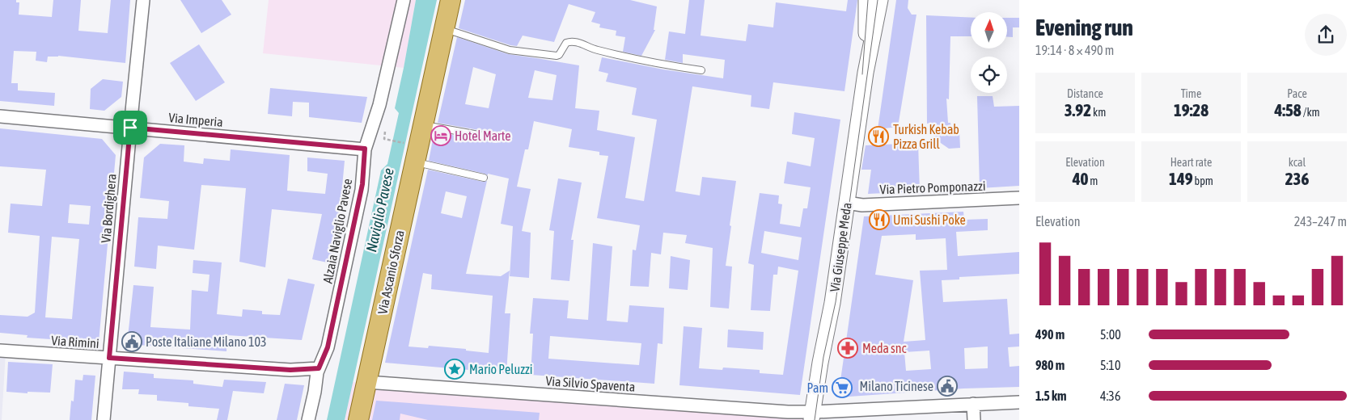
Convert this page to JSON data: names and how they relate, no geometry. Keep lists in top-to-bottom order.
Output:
{
  "streets": {
    "main road": ["Via Ascanio Sforza"],
    "street": [
      "Via Imperia",
      "Via Pietro Pomponazzi",
      "Via Bordighera",
      "Alzaia Naviglio Pavese",
      "Via Giuseppe Meda",
      "Via Rimini",
      "Via Silvio Spaventa"
    ]
  },
  "crossings": [
    ["Via Imperia", "Via Bordighera"],
    ["Via Imperia", "Alzaia Naviglio Pavese"],
    ["Via Pietro Pomponazzi", "Via Giuseppe Meda"],
    ["Via Bordighera", "Via Rimini"],
    ["Alzaia Naviglio Pavese", "Via Rimini"],
    ["Via Giuseppe Meda", "Via Silvio Spaventa"],
    ["Via Ascanio Sforza", "Via Silvio Spaventa"]
  ],
  "water": ["Naviglio Pavese"],
  "places": {
    "hotel": ["Hotel Marte"],
    "restaurant": ["Turkish Kebab Pizza Grill", "Umi Sushi Poke"],
    "public building": ["Poste Italiane Milano 103", "Milano Ticinese"],
    "pharmacy": ["Meda snc"],
    "place": ["Mario Peluzzi"],
    "supermarket": ["Pam"]
  },
  "north": "top",
  "page": {
    "heading": ["Evening run", "19:14 · 8 × 490 m"],
    "stats": [
      ["Distance", "3.92 km"],
      ["Time", "19:28"],
      ["Pace", "4:58 /km"],
      ["Elevation", "40 m"],
      ["Heart rate", "149 bpm"],
      ["kcal", "236"]
    ],
    "chart": ["Elevation", "243–247 m"],
    "list": [
      {
        "name": "490 m",
        "note": "5:00"
      },
      {
        "name": "980 m",
        "note": "5:10"
      },
      {
        "name": "1.5 km",
        "note": "4:36"
      }
    ]
  }
}
